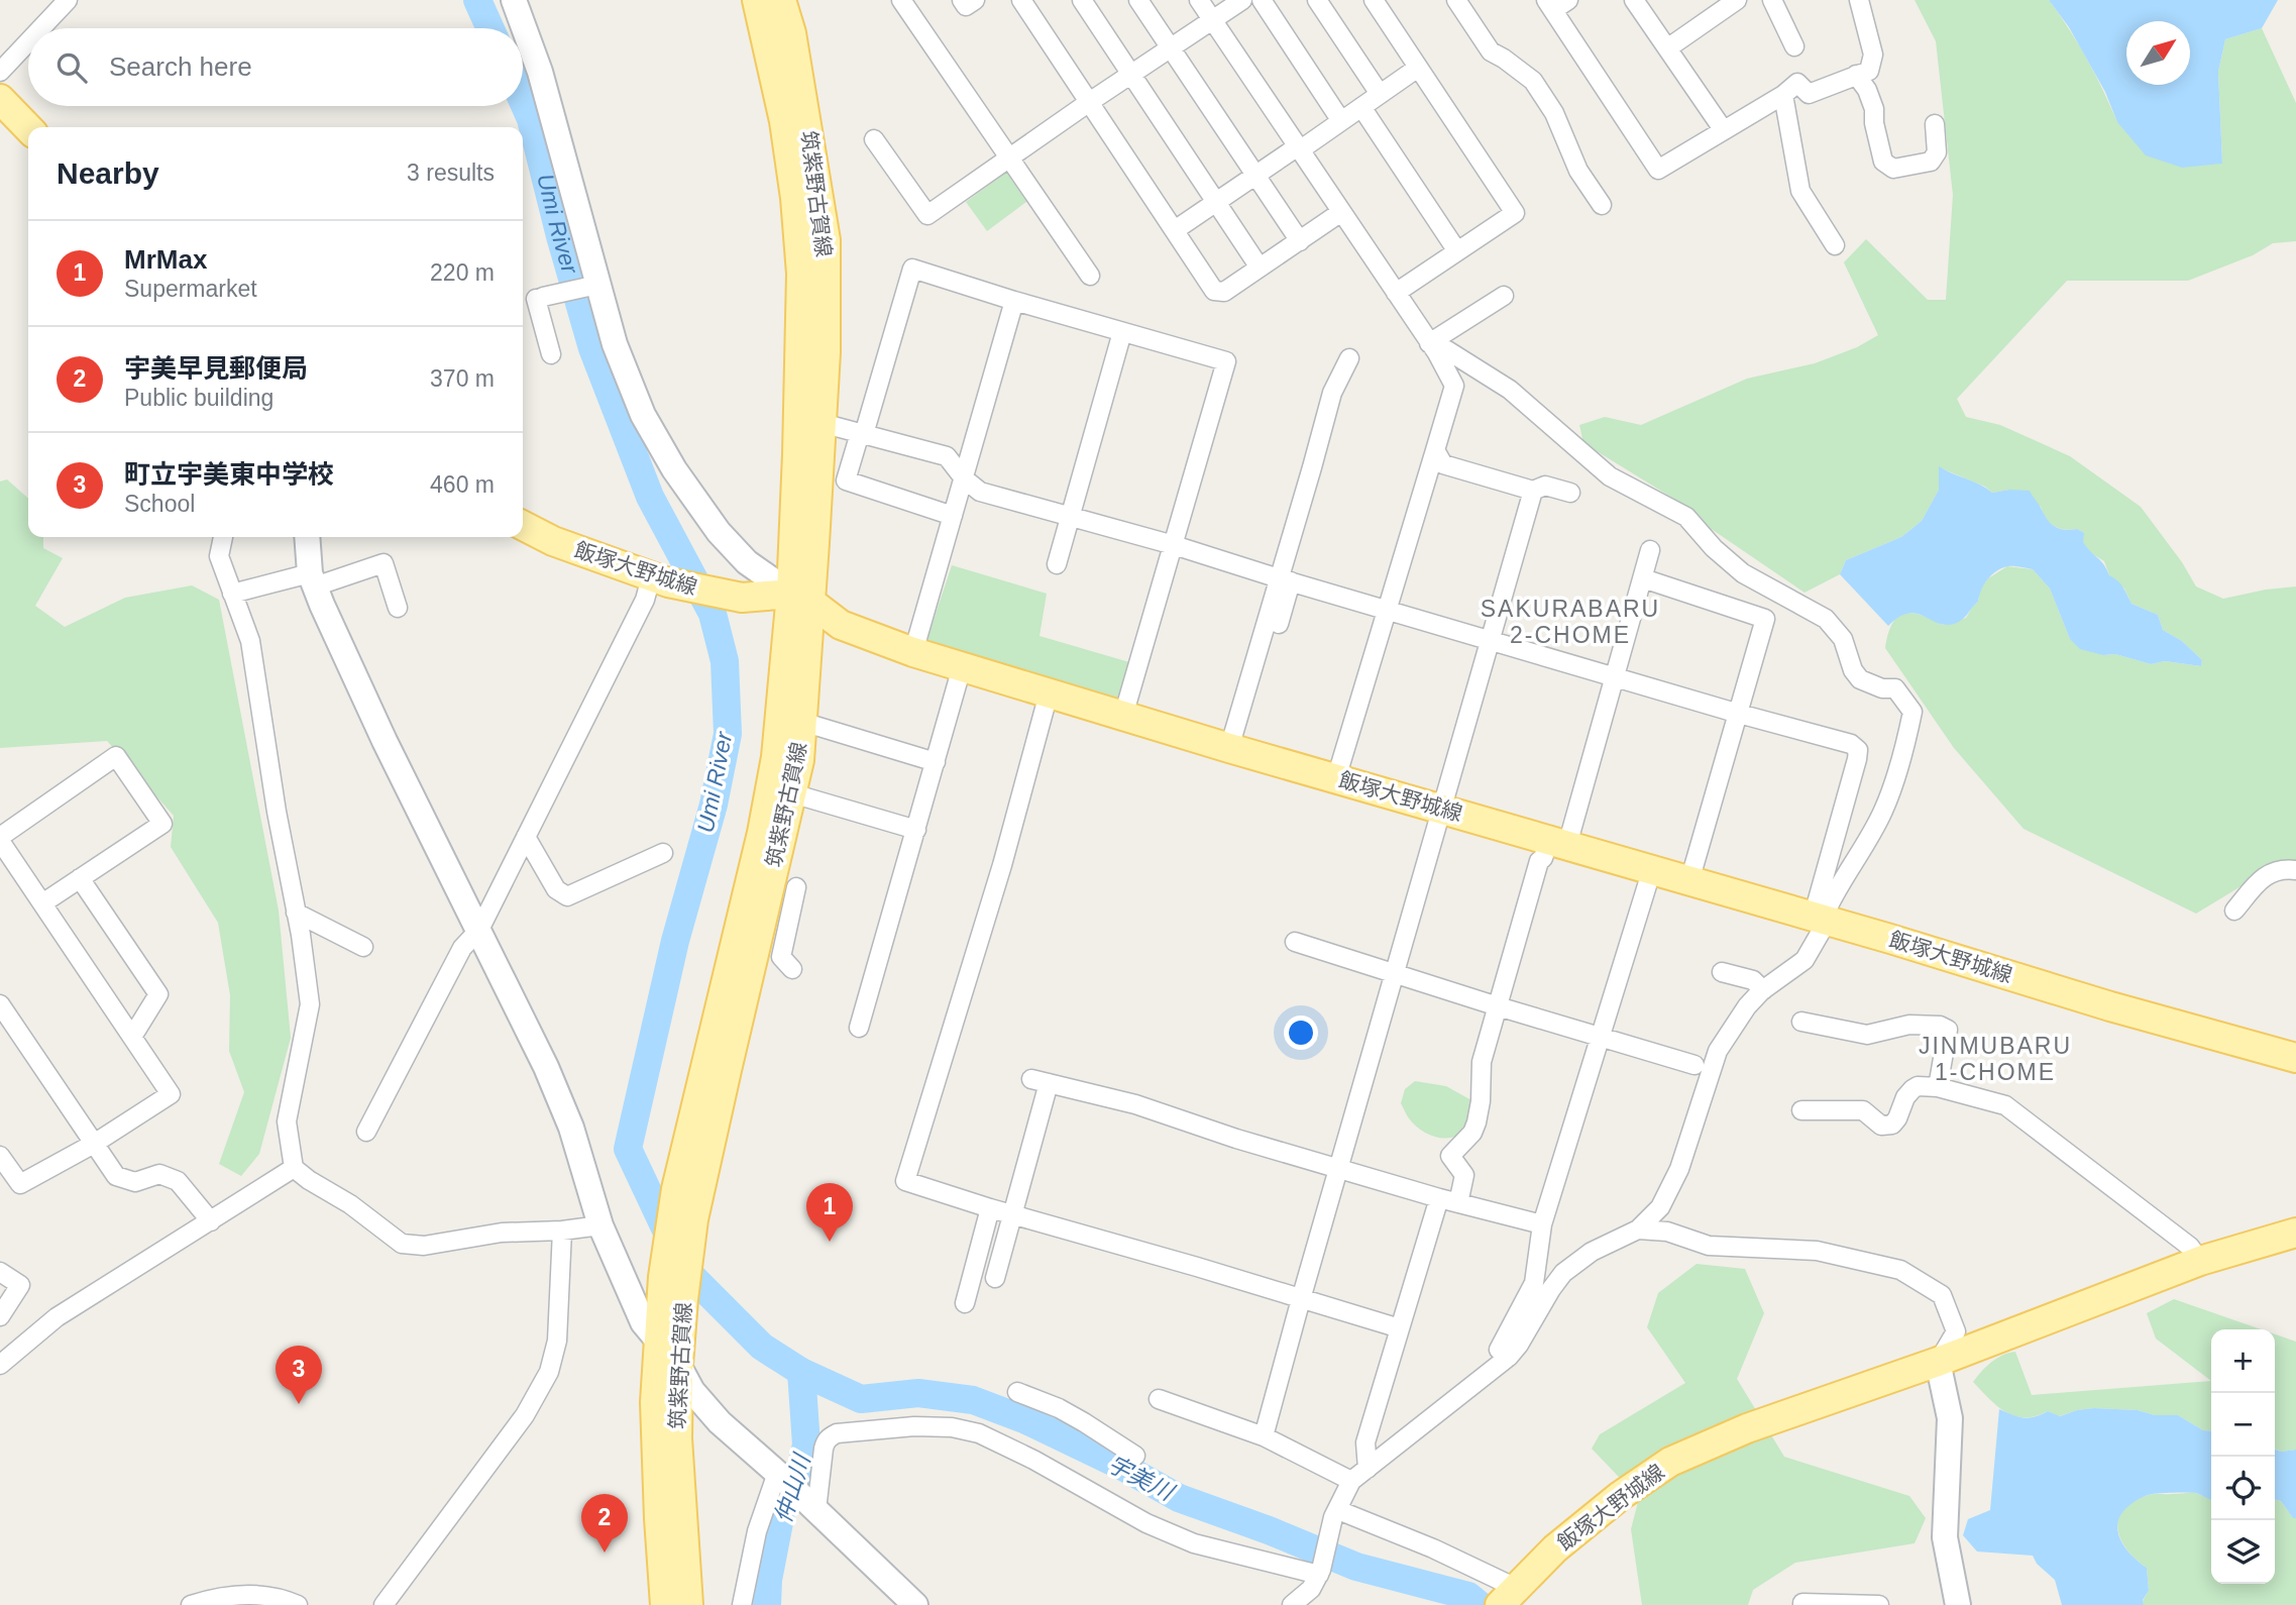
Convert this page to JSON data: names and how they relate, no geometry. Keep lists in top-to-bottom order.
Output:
{
  "streets": {
    "main road": ["筑紫野古賀線", "飯塚大野城線"]
  },
  "crossings": [
    ["筑紫野古賀線", "飯塚大野城線"]
  ],
  "districts": ["SAKURABARU 2-CHOME", "JINMUBARU 1-CHOME"],
  "water": ["Umi River", "宇美川", "仲山川"],
  "north": "top right",
  "page": {
    "search": "Search here",
    "heading": ["Nearby", "3 results"],
    "list": [
      {
        "mark": "1",
        "name": "MrMax",
        "note": "Supermarket",
        "value": "220 m"
      },
      {
        "mark": "2",
        "name": "宇美早見郵便局",
        "note": "Public building",
        "value": "370 m"
      },
      {
        "mark": "3",
        "name": "町立宇美東中学校",
        "note": "School",
        "value": "460 m"
      }
    ],
    "pins": ["1", "3", "2"],
    "map_buttons": ["+", "−"]
  }
}
